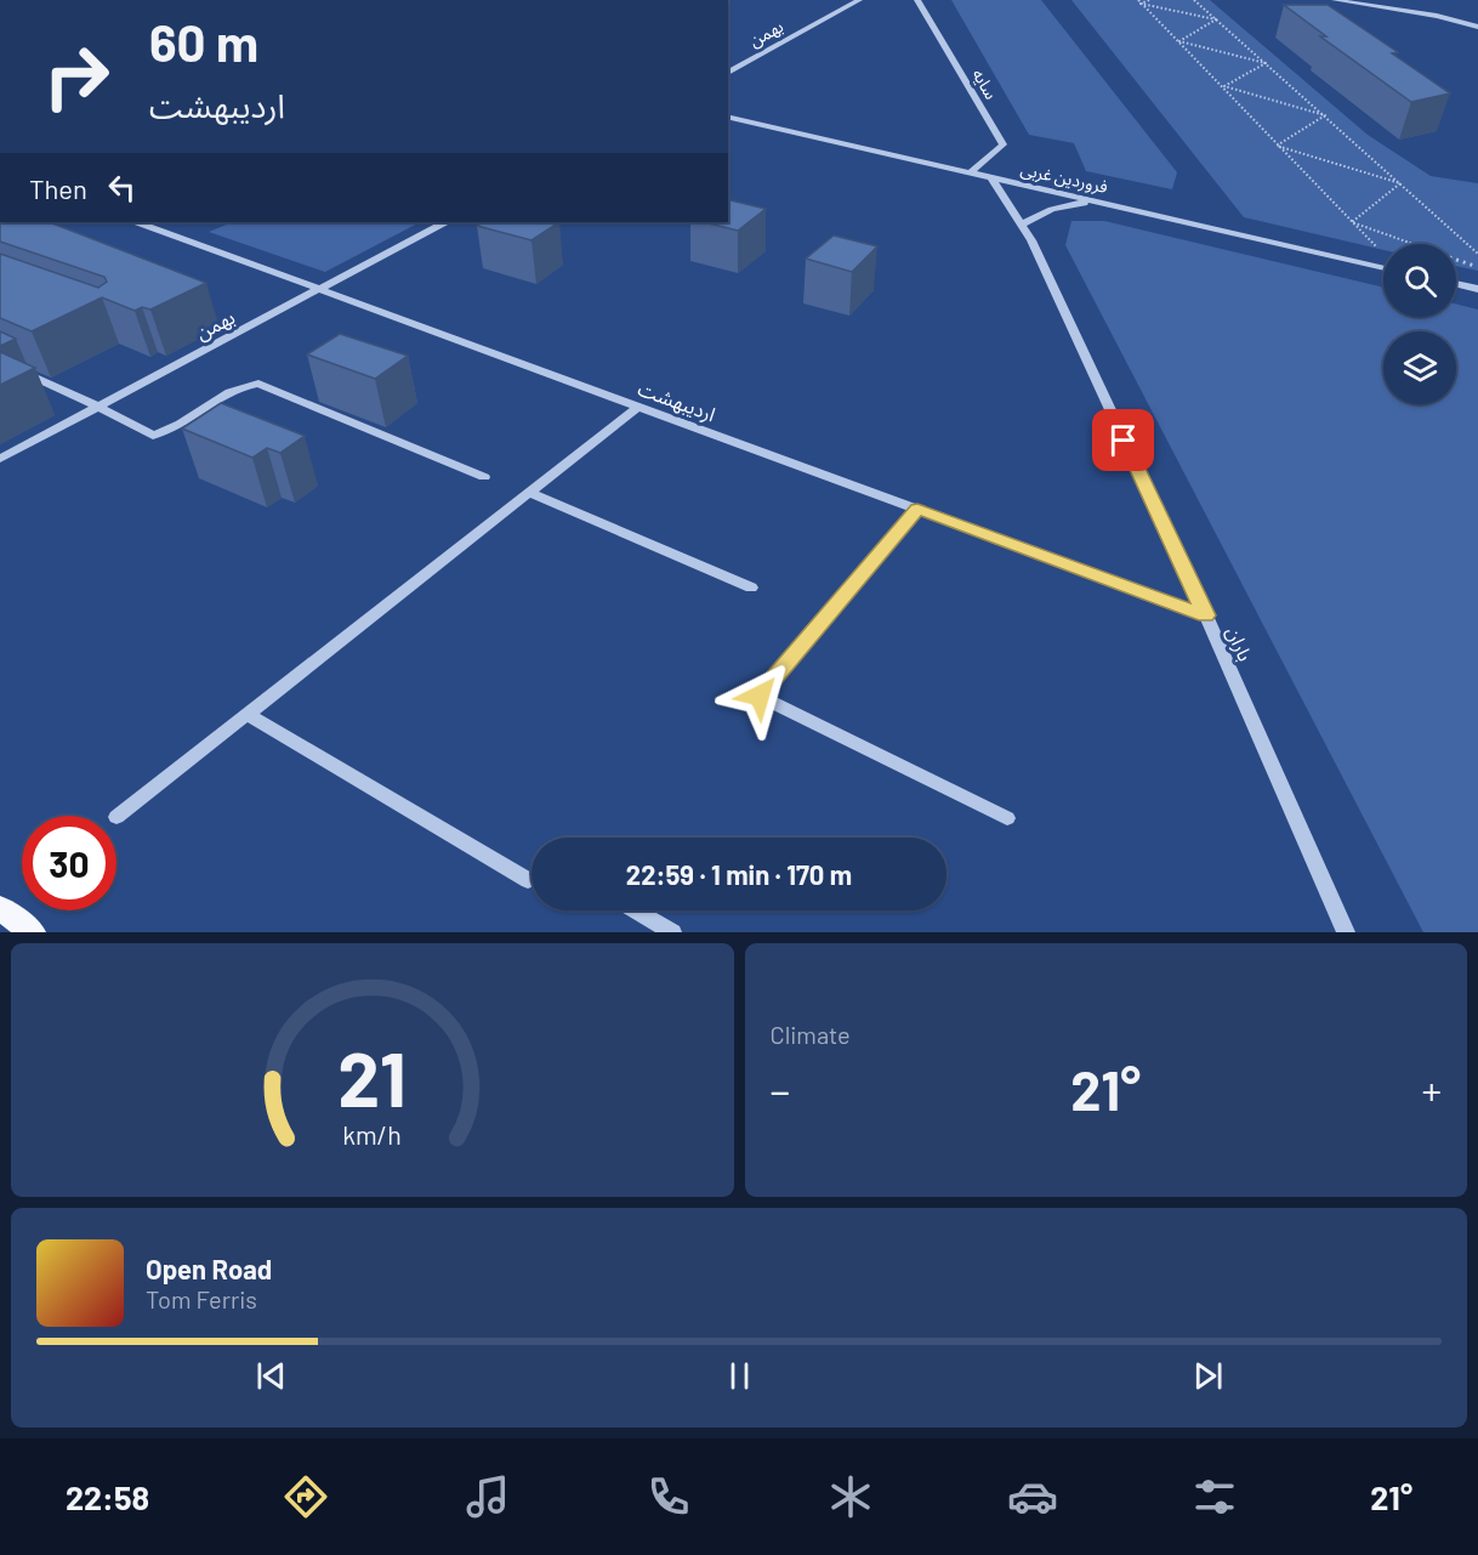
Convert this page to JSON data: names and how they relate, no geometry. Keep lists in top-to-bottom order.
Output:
{
  "streets": {
    "street": [
      "بهمن",
      "سایه",
      "فروردین غربی",
      "اردیبهشت",
      "باران"
    ]
  },
  "crossings": [
    ["بهمن", "اردیبهشت"],
    ["سایه", "فروردین غربی"],
    ["فروردین غربی", "باران"],
    ["اردیبهشت", "باران"]
  ],
  "page": {
    "turn": ["60 m", "اردیبهشت"],
    "then": "Then",
    "limit": "30",
    "trip": "22:59 · 1 min · 170 m",
    "tile": "Climate",
    "heat": ["−", "21°", "+"],
    "song": ["Open Road", "Tom Ferris"],
    "tabs": ["22:58", "21°"],
    "gauge": ["21", "km/h"]
  }
}
